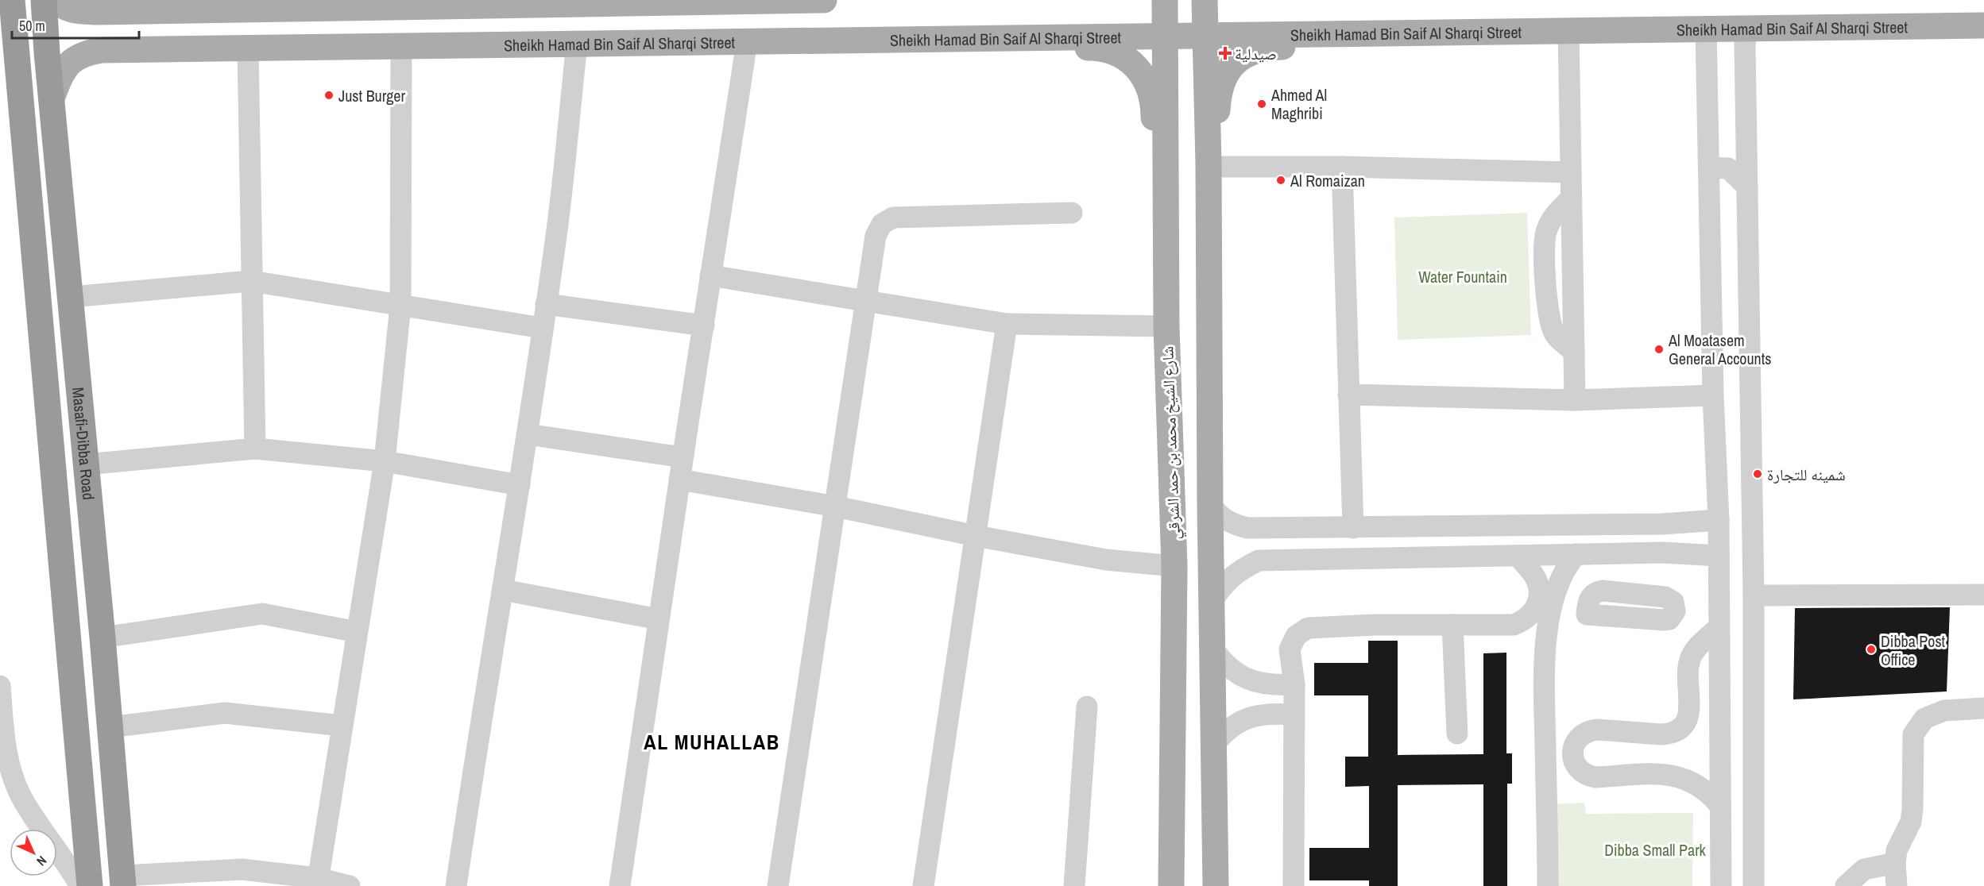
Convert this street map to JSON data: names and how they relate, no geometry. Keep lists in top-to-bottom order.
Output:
{
  "streets": {
    "highway": ["Masafi-Dibba Road"],
    "main road": ["Sheikh Hamad Bin Saif Al Sharqi Street", "شارع الشيخ محمد بن حمد الشرقي"]
  },
  "crossings": [
    ["Sheikh Hamad Bin Saif Al Sharqi Street", "Masafi-Dibba Road"],
    ["Sheikh Hamad Bin Saif Al Sharqi Street", "شارع الشيخ محمد بن حمد الشرقي"]
  ],
  "districts": ["AL MUHALLAB"],
  "parks": ["Water Fountain", "Dibba Small Park"],
  "places": {
    "health": ["صيدلية"],
    "other": [
      "Just Burger",
      "Ahmed Al Maghribi",
      "Al Romaizan",
      "Al Moatasem General Accounts",
      "شمينه للتجارة",
      "Dibba Post Office"
    ]
  },
  "scale_bar": "50 m",
  "north": "bottom right"
}
